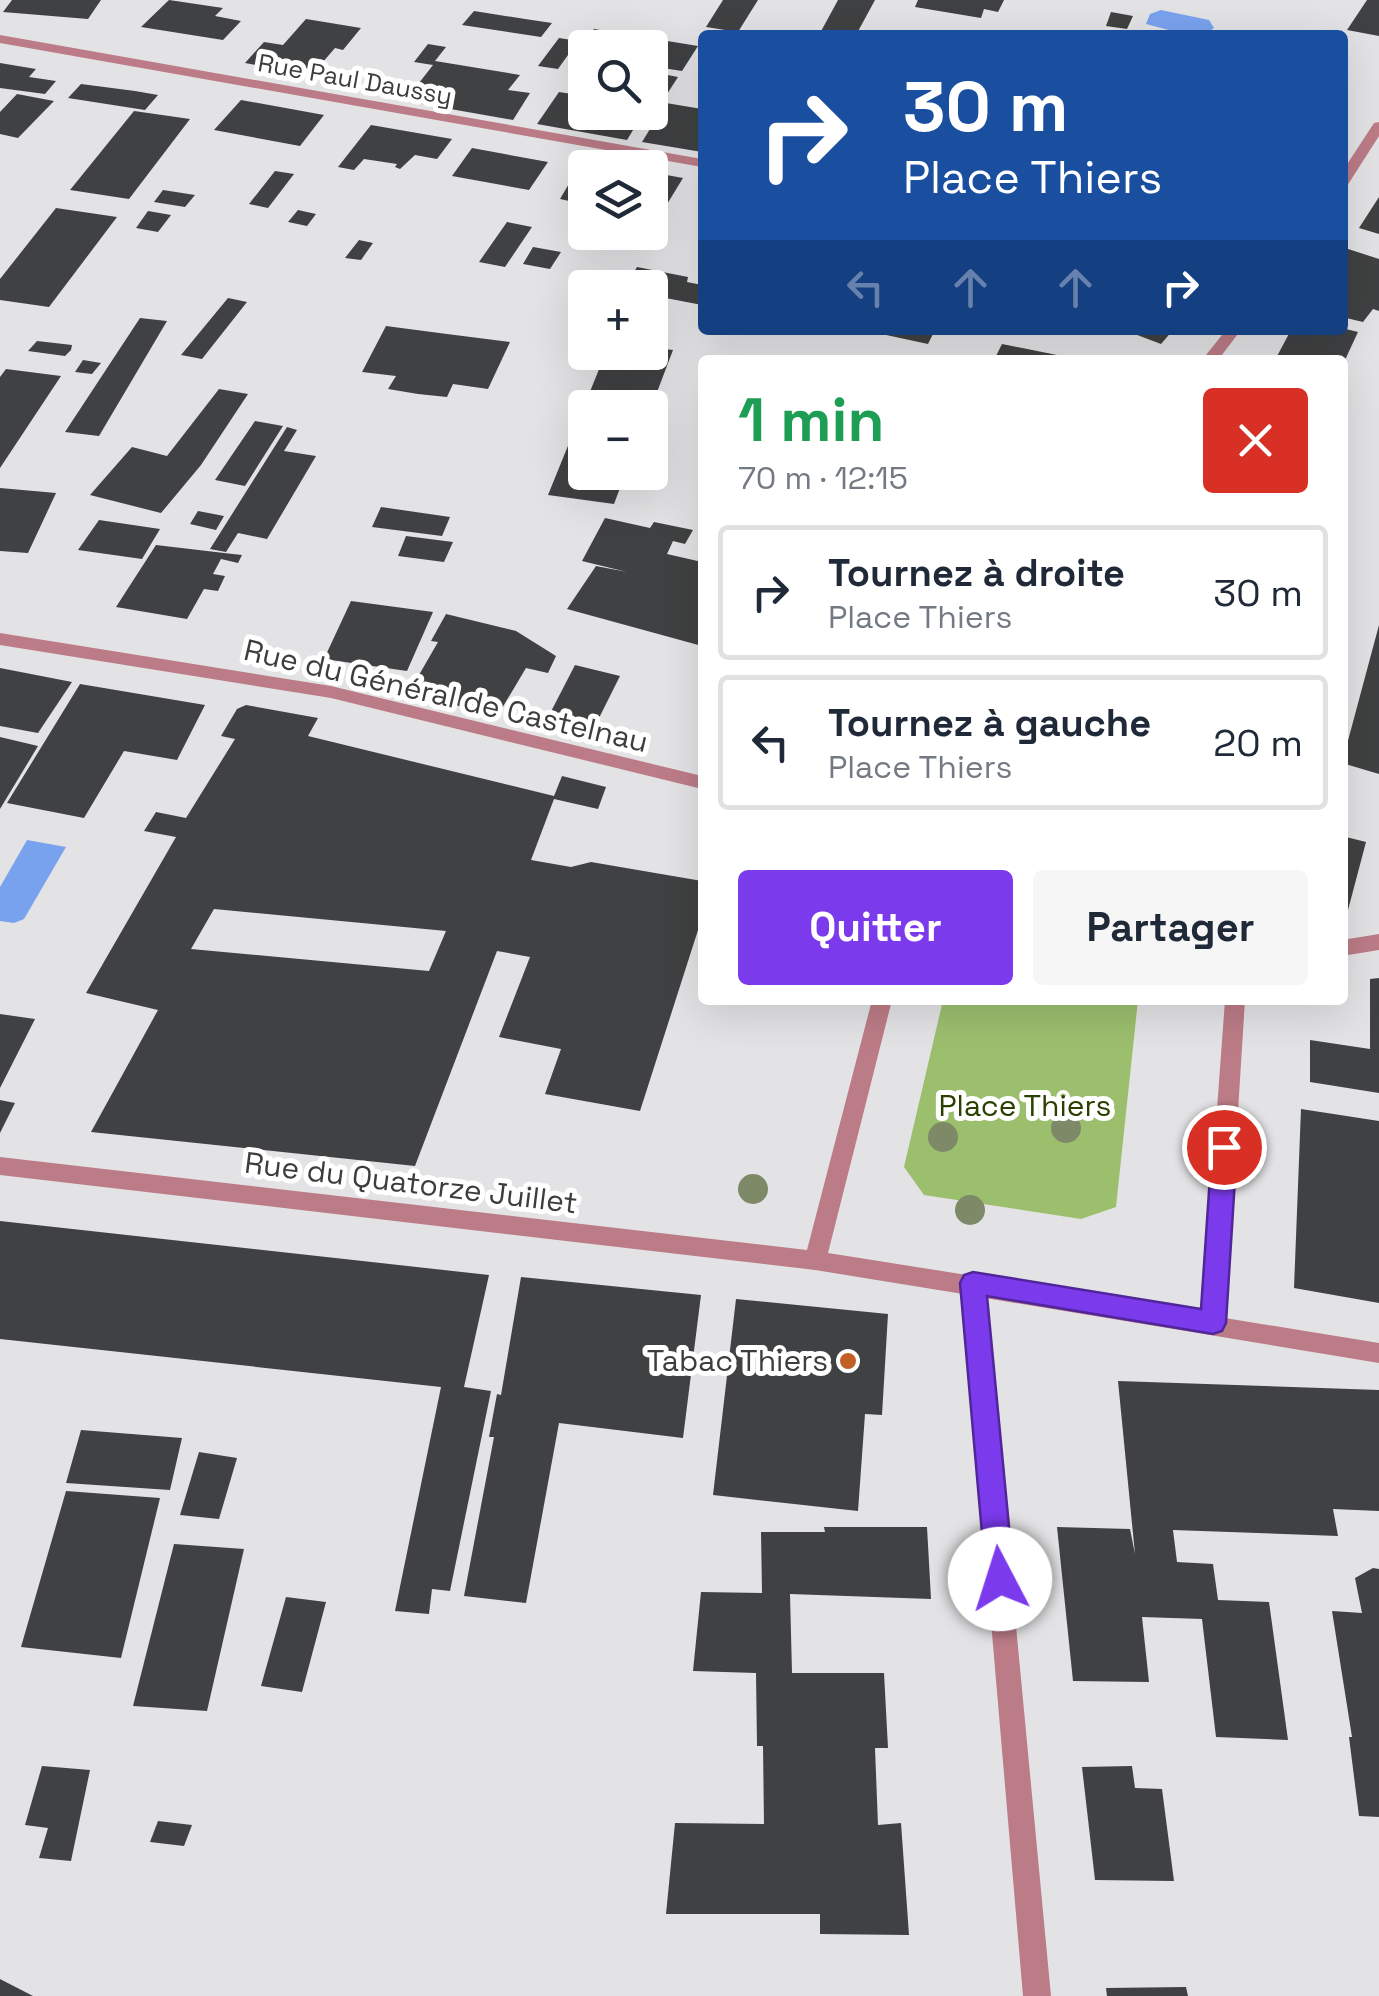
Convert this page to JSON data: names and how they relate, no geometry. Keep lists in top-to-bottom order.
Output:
{
  "streets": {
    "street": ["Rue Paul Daussy", "Rue du Général de Castelnau", "Rue du Quatorze Juillet"]
  },
  "parks": ["Place Thiers"],
  "places": ["Tabac Thiers"],
  "page": {
    "map_buttons": ["+", "−"],
    "turn": ["30 m", "Place Thiers"],
    "heading": ["1 min", "70 m · 12:15"],
    "list": [
      {
        "name": "Tournez à droite",
        "note": "Place Thiers",
        "value": "30 m"
      },
      {
        "name": "Tournez à gauche",
        "note": "Place Thiers",
        "value": "20 m"
      }
    ],
    "buttons": ["Quitter", "Partager"]
  }
}
